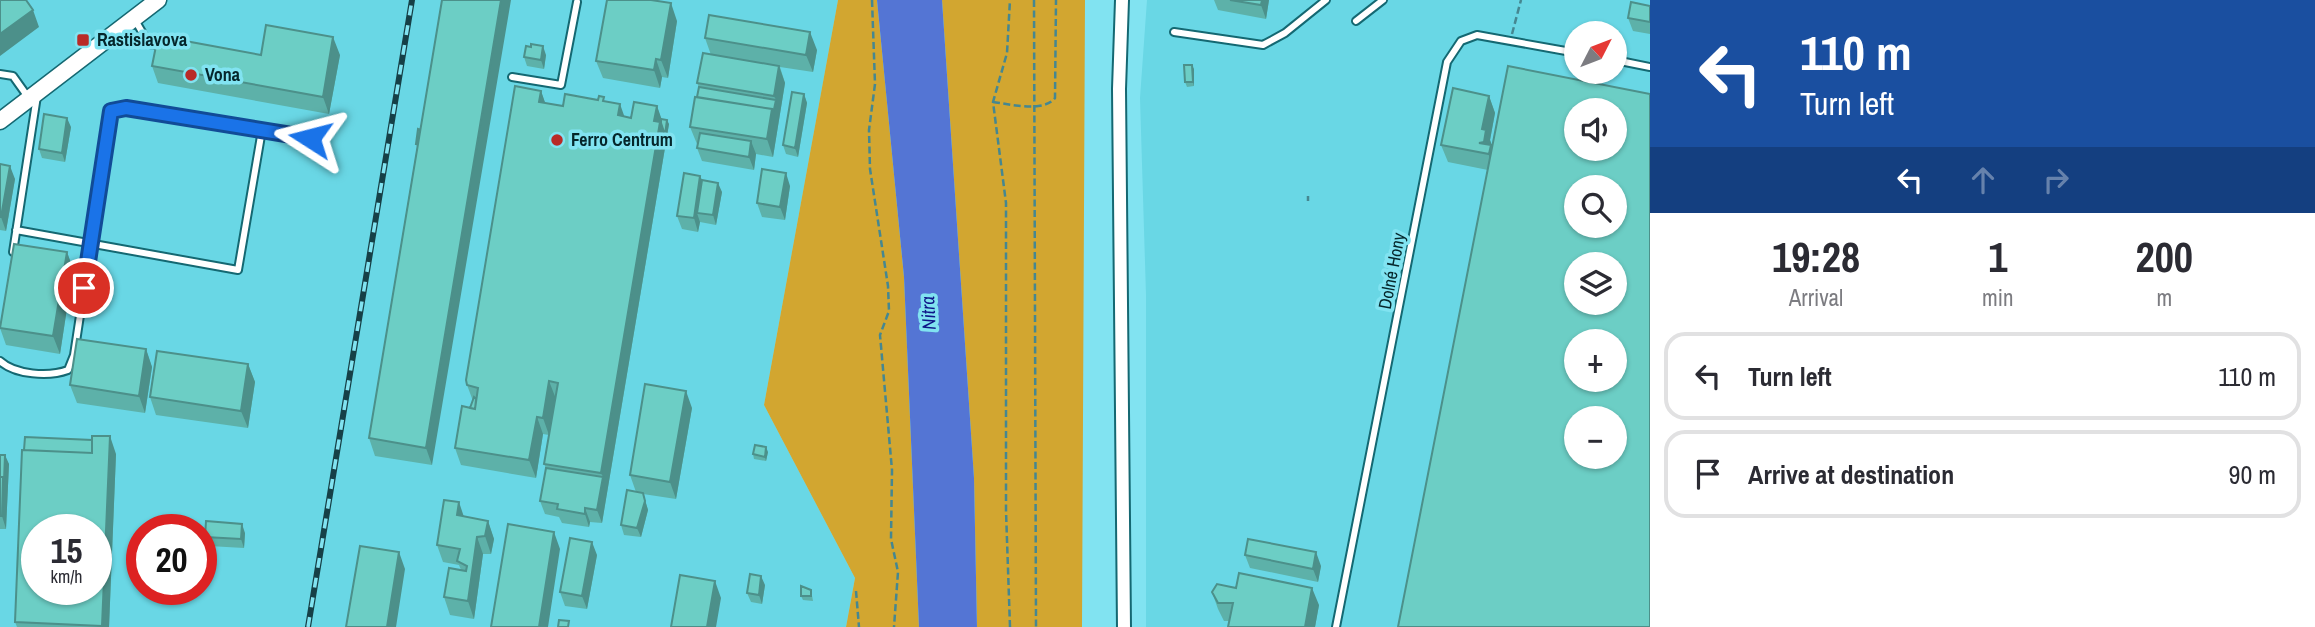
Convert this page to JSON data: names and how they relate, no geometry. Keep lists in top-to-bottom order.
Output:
{
  "streets": {
    "lane": ["Dolné Hony"]
  },
  "water": ["Nitra"],
  "places": {
    "transit": ["Rastislavova"],
    "other": ["Vona", "Ferro Centrum"]
  },
  "north": "top right",
  "page": {
    "turn": ["110 m", "Turn left"],
    "map_buttons": ["+", "−"],
    "eta": [
      "19:28",
      "Arrival",
      "1",
      "min",
      "200",
      "m"
    ],
    "list": [
      {
        "name": "Turn left",
        "value": "110 m"
      },
      {
        "name": "Arrive at destination",
        "value": "90 m"
      }
    ],
    "speed": "15 km/h",
    "limit": "20"
  }
}
